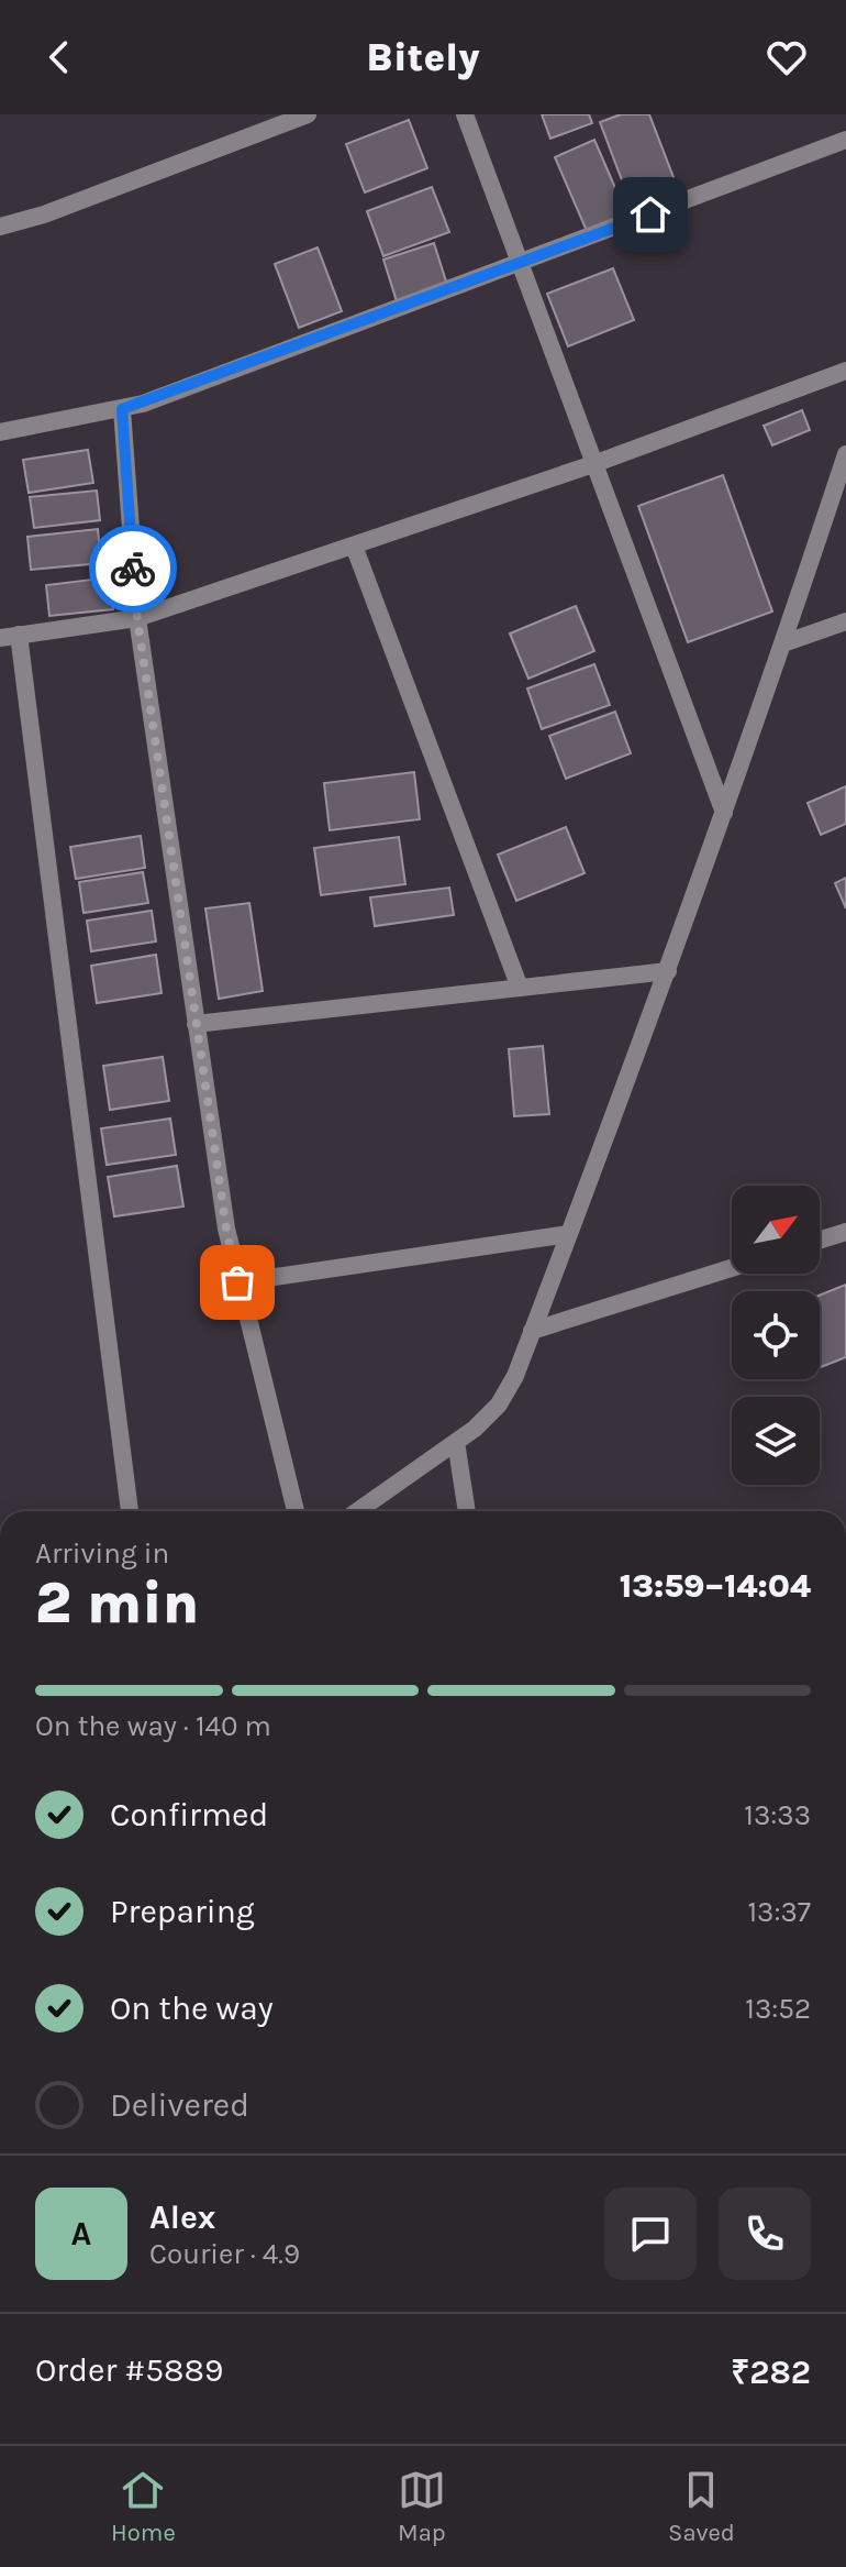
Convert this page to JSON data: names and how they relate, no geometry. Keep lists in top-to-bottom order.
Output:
{
  "north": "top right",
  "page": {
    "header": "Bitely",
    "heading": ["2 min", "Arriving in", "13:59–14:04"],
    "panel": [
      "Alex",
      "Courier · 4.9",
      "Order #5889",
      "₹282"
    ],
    "bar": "On the way · 140 m",
    "list": [
      ["Confirmed", "13:33"],
      ["Preparing", "13:37"],
      ["On the way", "13:52"],
      "Delivered"
    ],
    "round": "A",
    "tabs": ["Home", "Map", "Saved"]
  }
}
